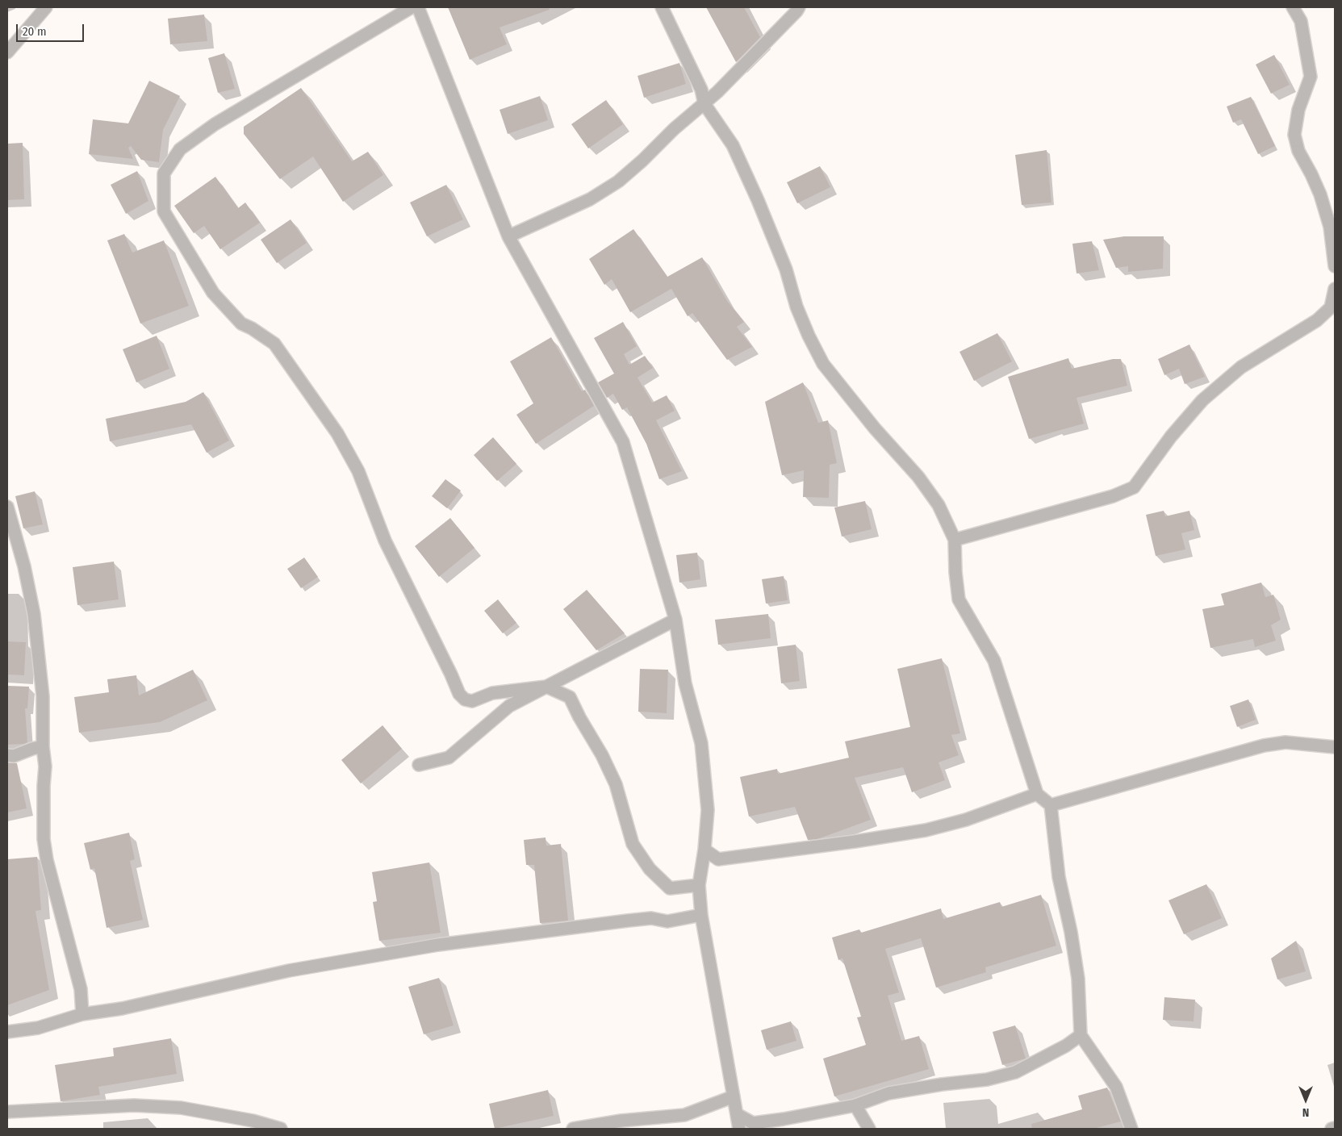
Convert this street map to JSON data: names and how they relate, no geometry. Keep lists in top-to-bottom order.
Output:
{
  "scale_bar": "20 m",
  "north": "bottom"
}
